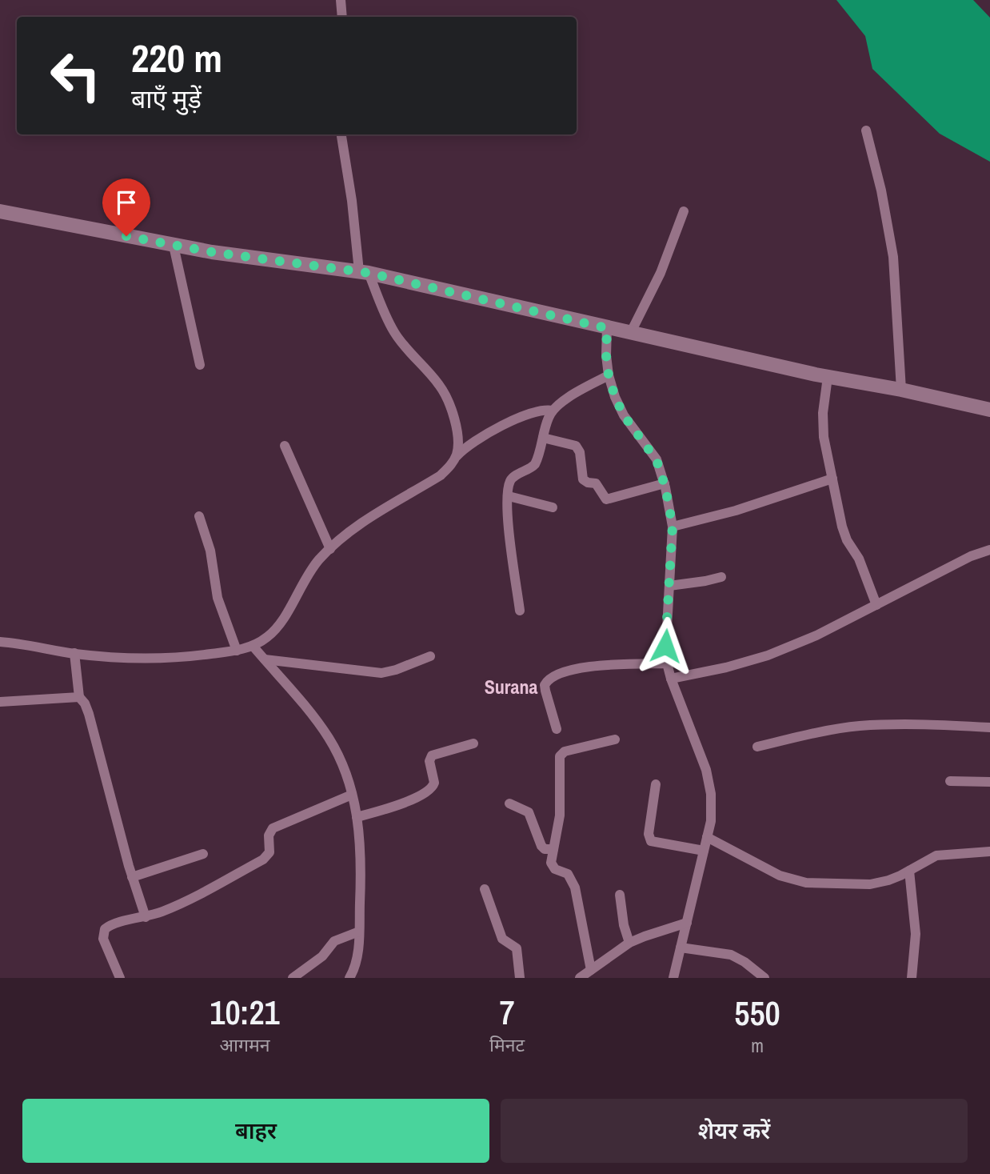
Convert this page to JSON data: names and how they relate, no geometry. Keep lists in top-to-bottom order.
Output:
{
  "districts": ["Surana"],
  "page": {
    "turn": ["220 m", "बाएँ मुड़ें"],
    "eta": [
      "10:21",
      "आगमन",
      "7",
      "मिनट",
      "550",
      "m"
    ],
    "buttons": ["बाहर", "शेयर करें"]
  }
}
